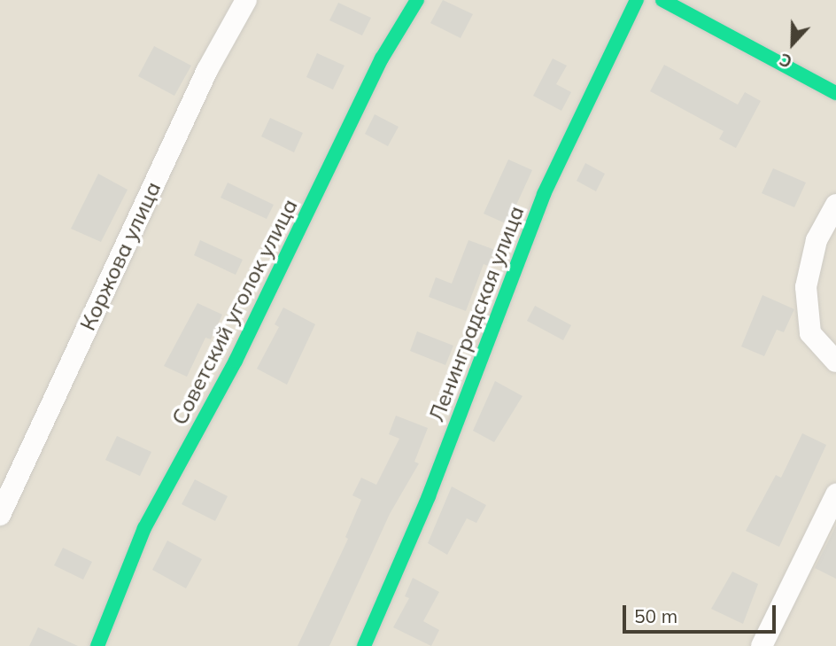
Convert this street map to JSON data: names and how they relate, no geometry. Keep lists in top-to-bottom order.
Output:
{
  "streets": {
    "street": ["Коржова улица", "Советский уголок улица", "Ленинградская улица"]
  },
  "scale_bar": "50 m",
  "north": "bottom"
}
